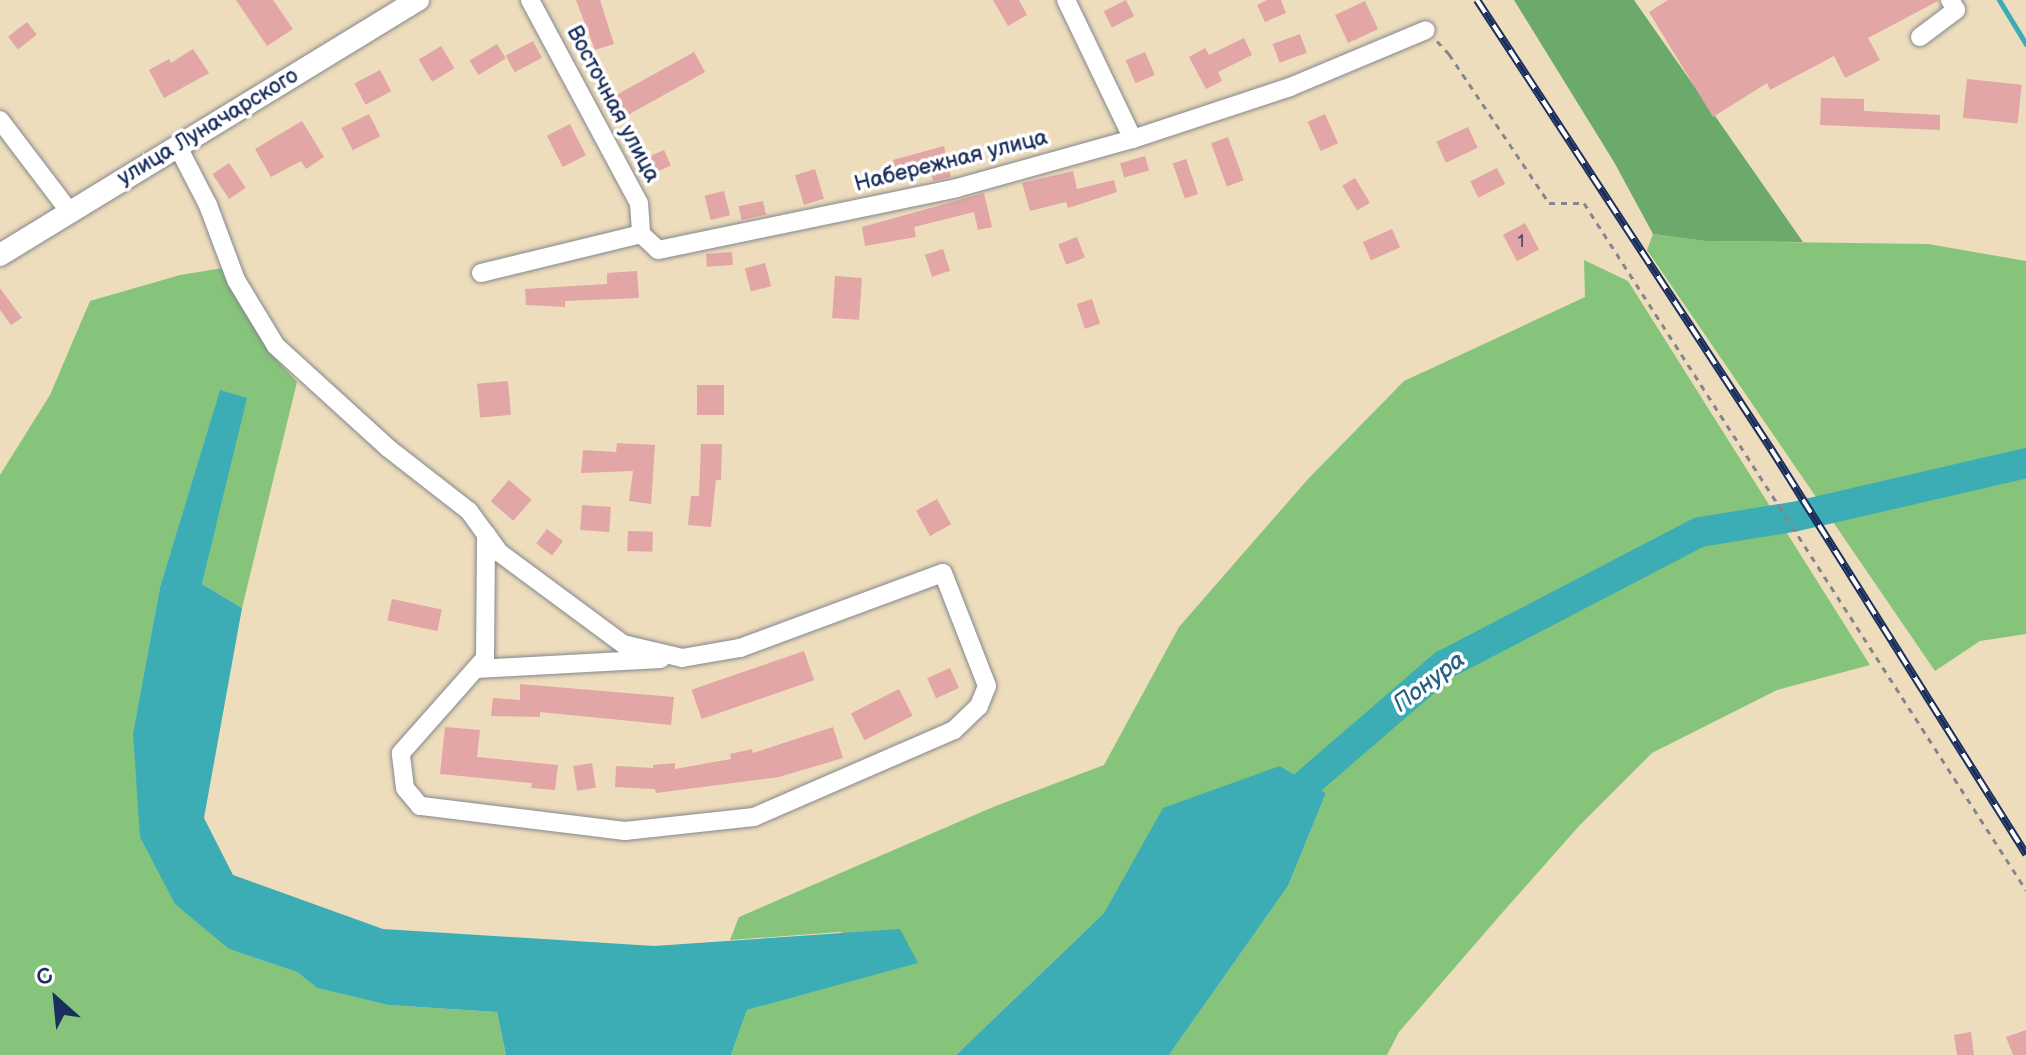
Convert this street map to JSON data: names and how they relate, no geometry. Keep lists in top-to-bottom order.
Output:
{
  "streets": {
    "main road": ["улица Луначарского"],
    "street": ["Восточная улица", "Набережная улица"]
  },
  "crossings": [
    ["Восточная улица", "Набережная улица"]
  ],
  "water": ["Понура"],
  "house_numbers": ["1"],
  "north": "top left"
}
